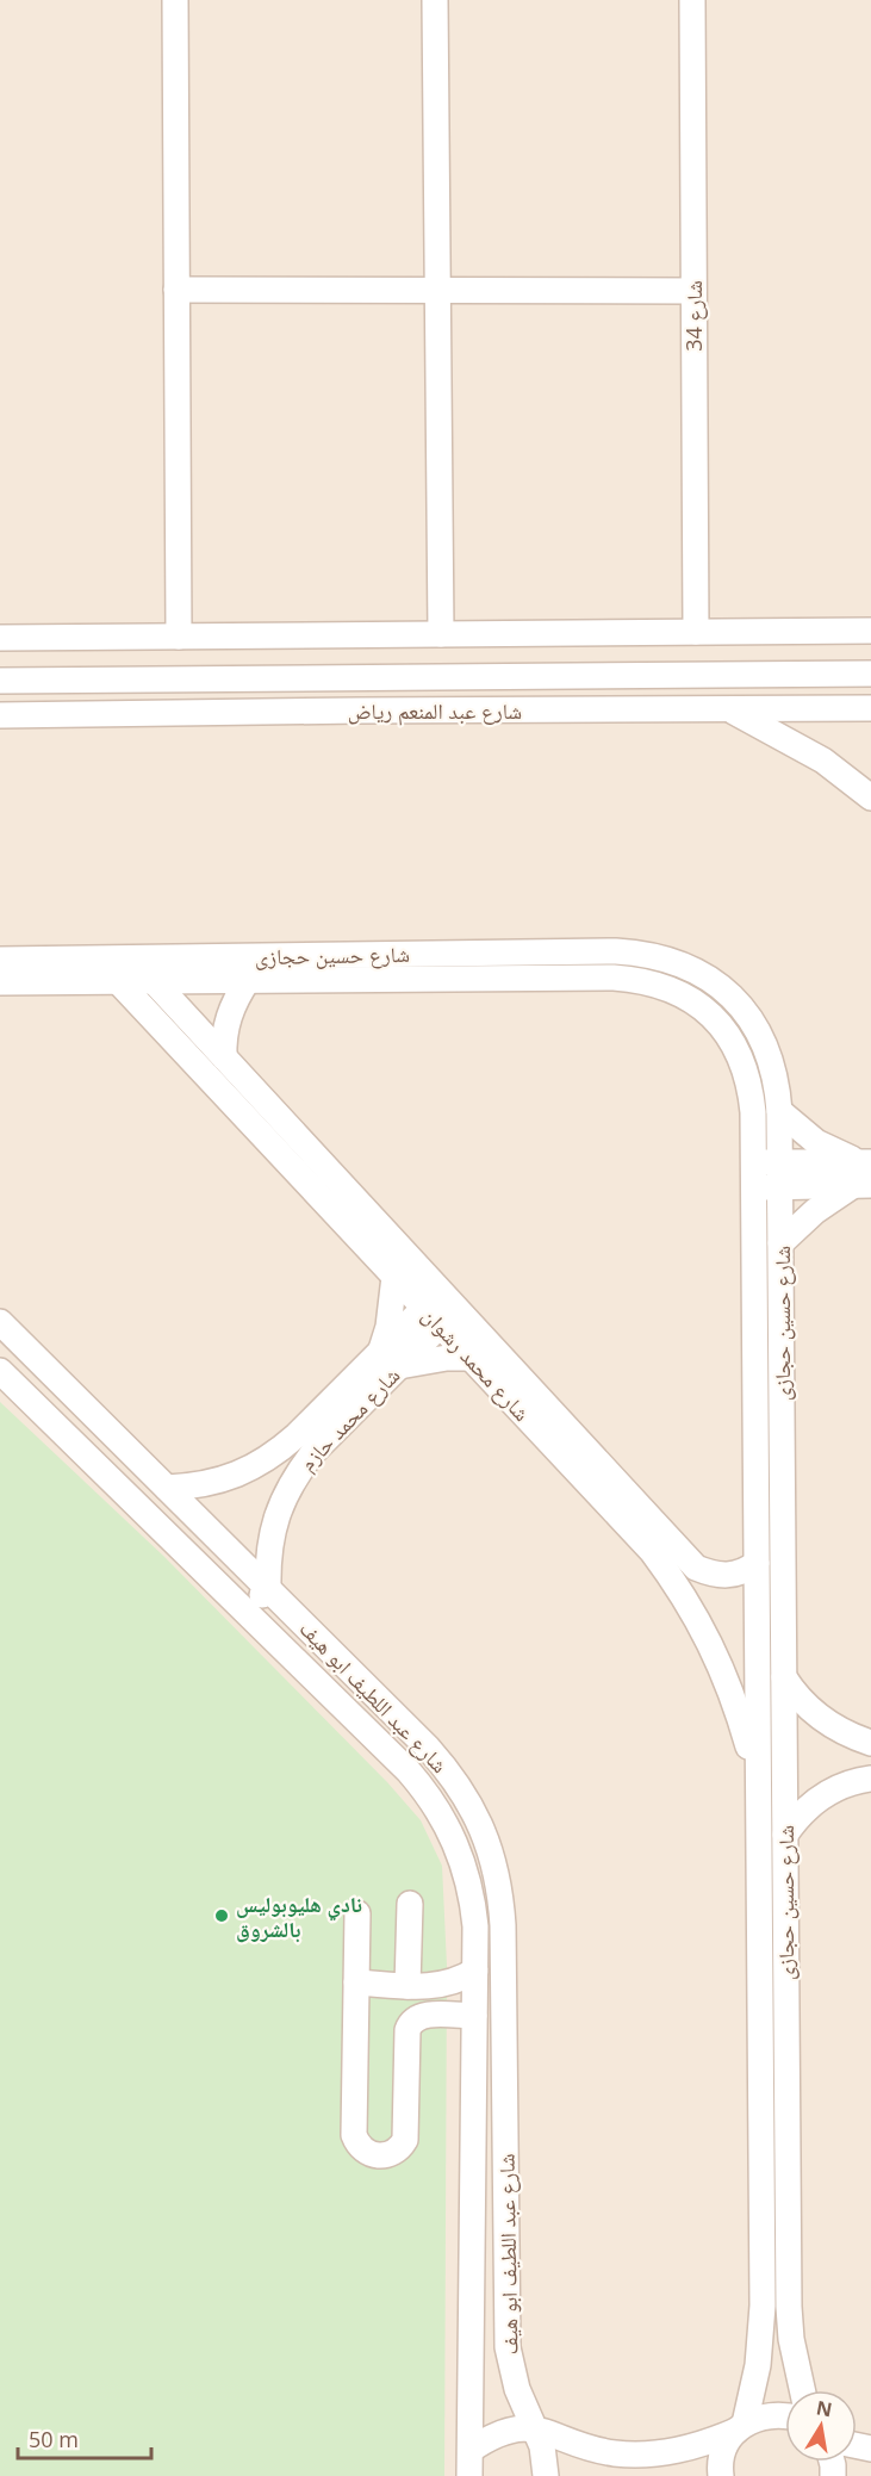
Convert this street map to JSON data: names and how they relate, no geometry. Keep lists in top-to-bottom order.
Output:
{
  "streets": {
    "street": [
      "شارع 34",
      "شارع عبد المنعم رياض",
      "شارع حسين حجازى",
      "شارع محمد رشوان",
      "شارع محمد حازم",
      "شارع عبد اللطيف ابو هيف"
    ]
  },
  "crossings": [
    ["شارع حسين حجازى", "شارع محمد رشوان"],
    ["شارع محمد رشوان", "شارع محمد حازم"],
    ["شارع محمد حازم", "شارع عبد اللطيف ابو هيف"]
  ],
  "places": ["نادي هليوبوليس بالشروق"],
  "scale_bar": "50 m",
  "north": "top"
}
